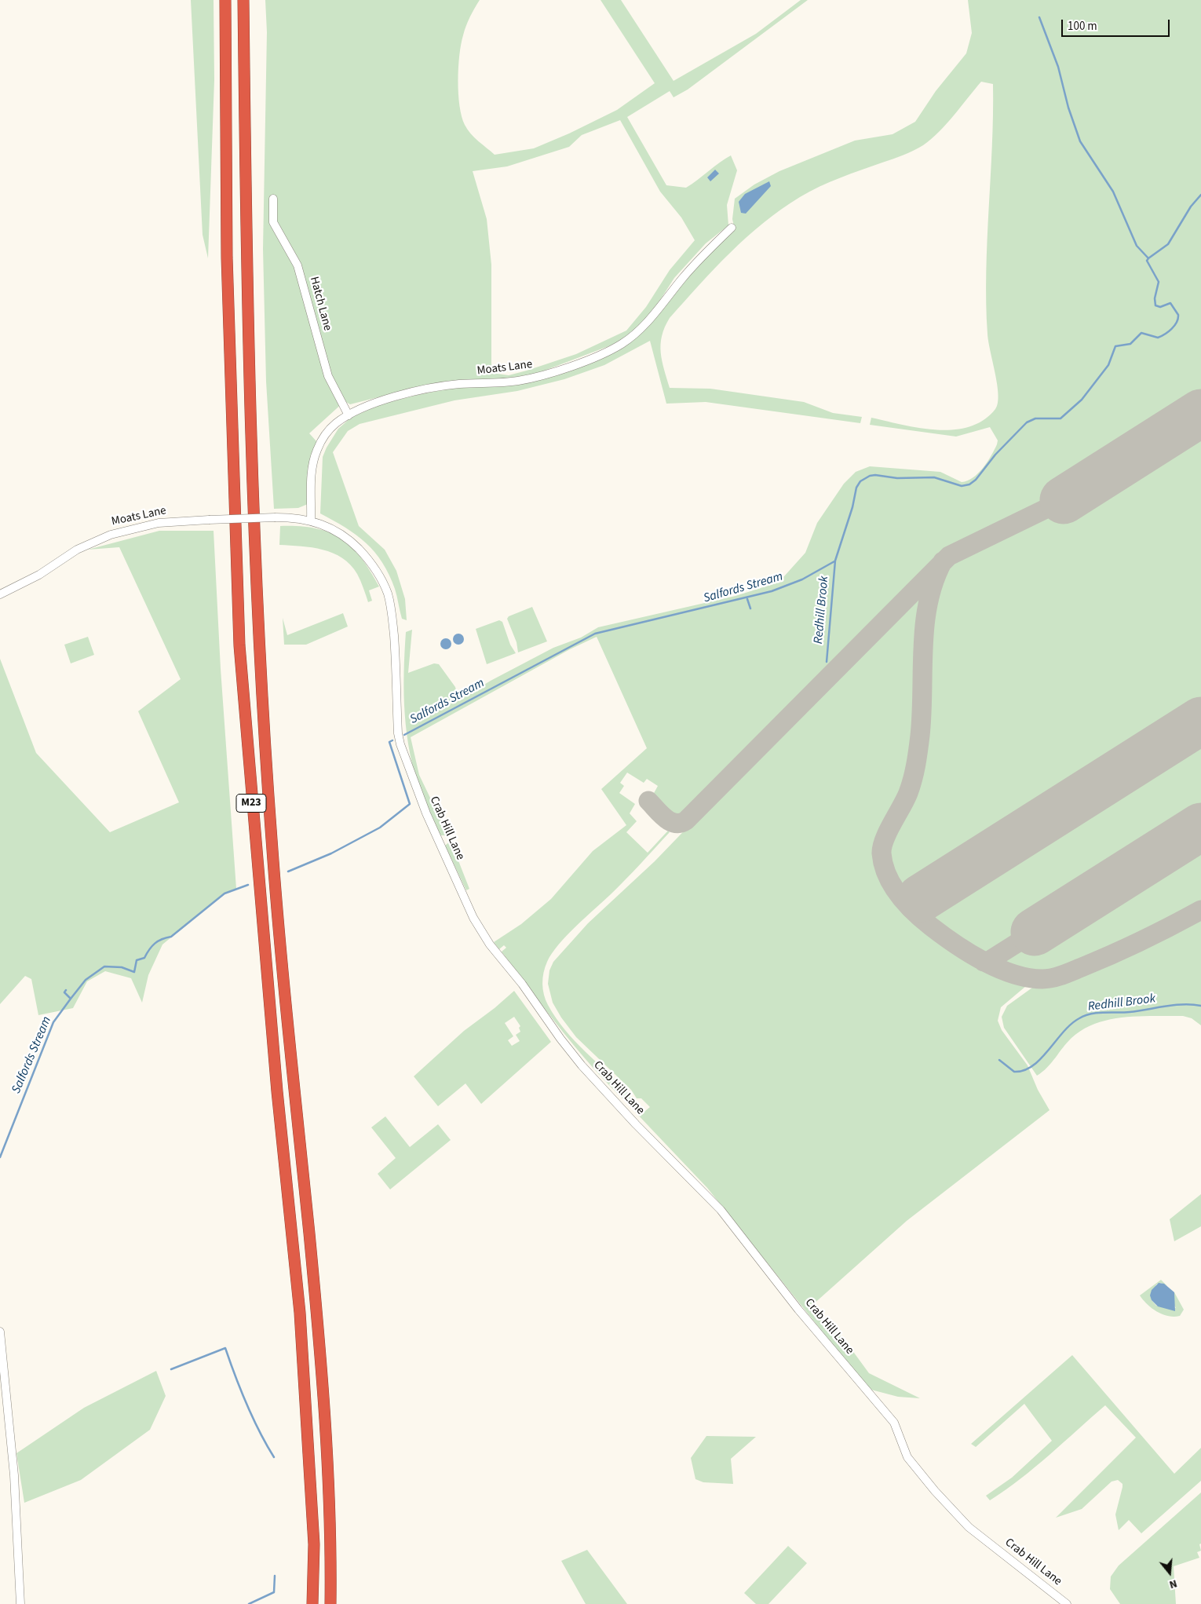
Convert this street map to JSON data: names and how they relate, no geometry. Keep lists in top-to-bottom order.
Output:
{
  "streets": {
    "highway": ["M23"],
    "street": ["Hatch Lane", "Moats Lane", "Crab Hill Lane"]
  },
  "crossings": [
    ["Hatch Lane", "Moats Lane"],
    ["Moats Lane", "Crab Hill Lane"]
  ],
  "water": ["Salfords Stream", "Redhill Brook"],
  "scale_bar": "100 m",
  "north": "bottom"
}
